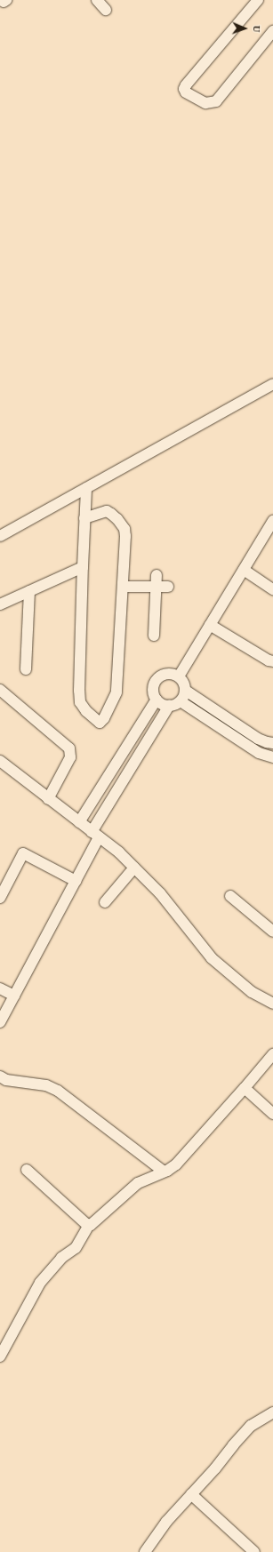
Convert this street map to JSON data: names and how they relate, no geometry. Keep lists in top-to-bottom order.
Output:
{
  "north": "right"
}
